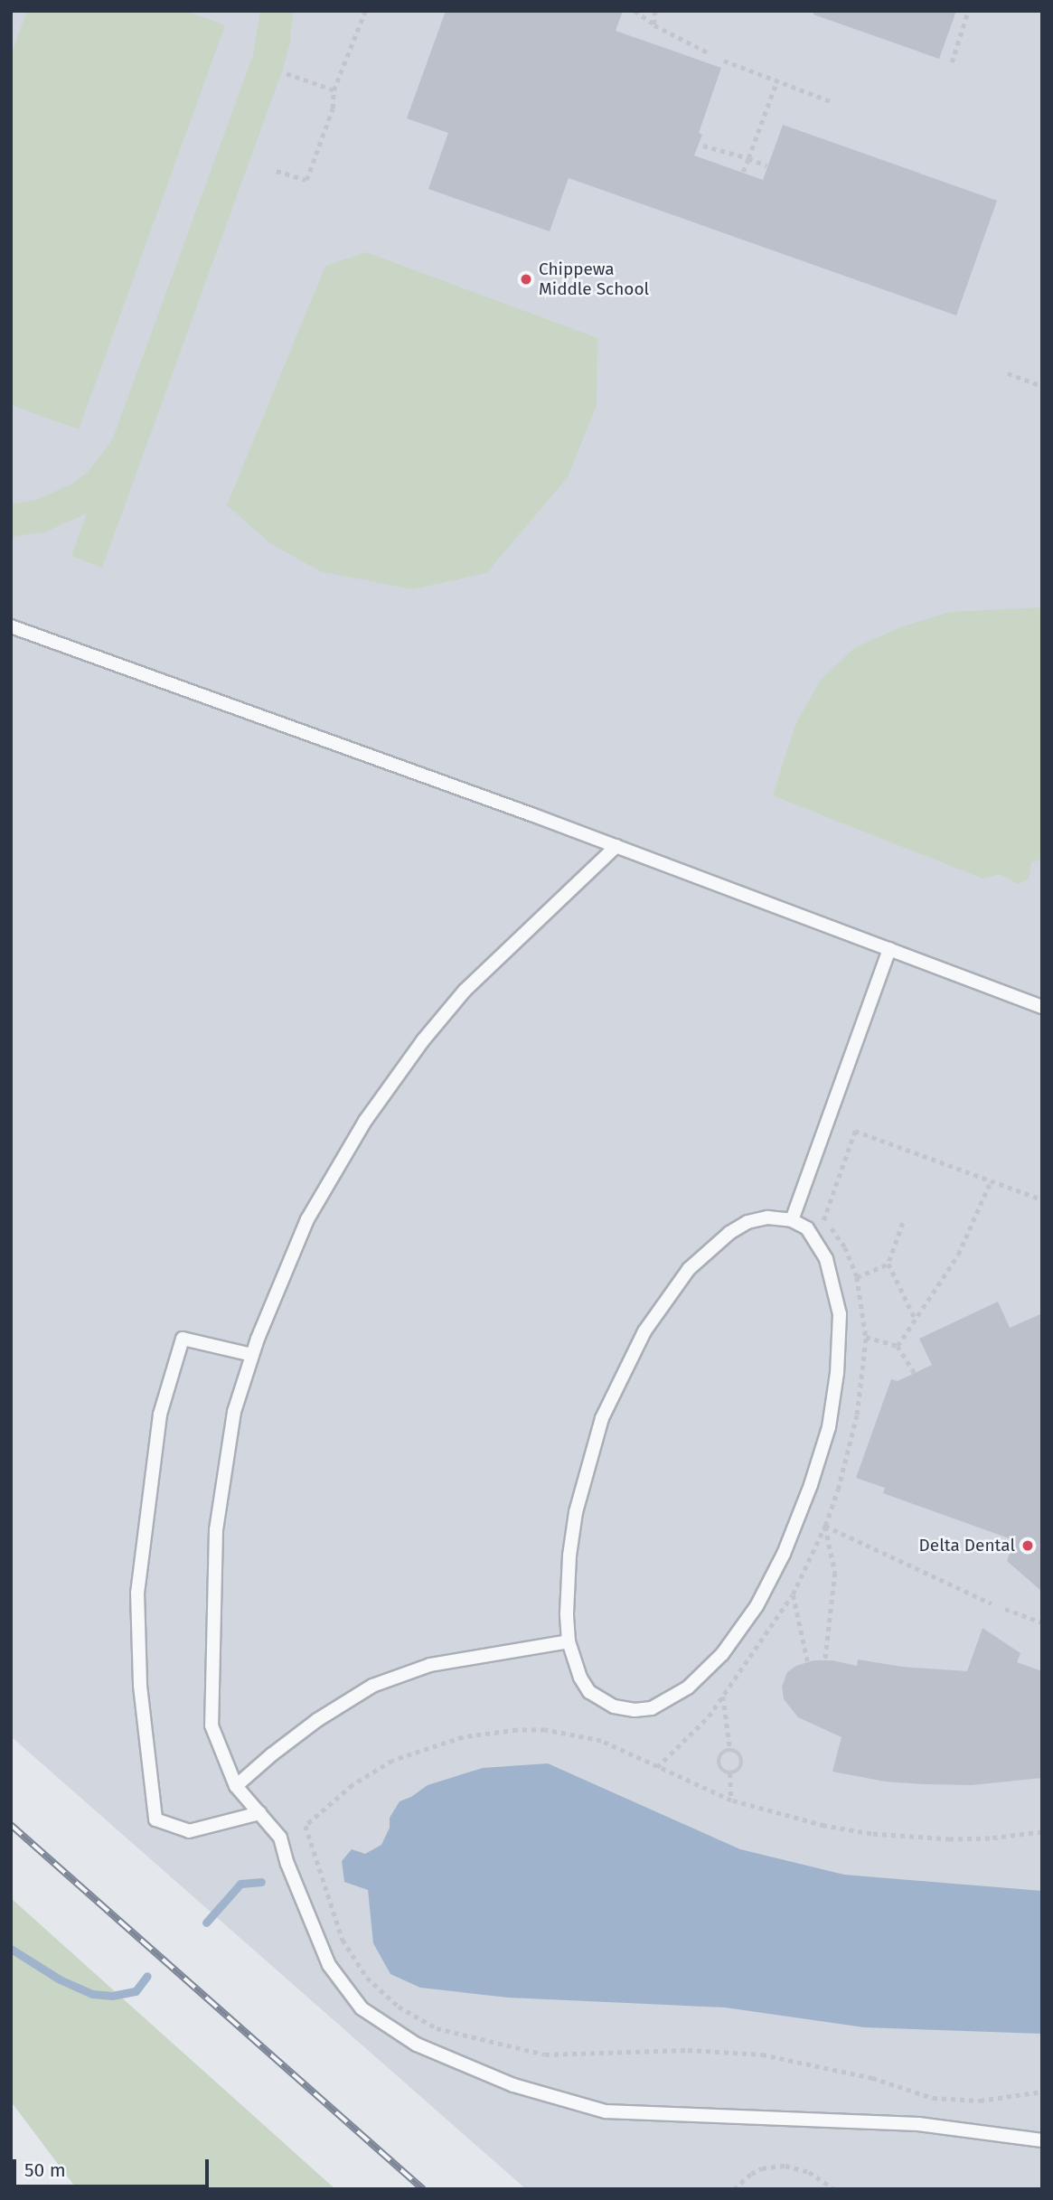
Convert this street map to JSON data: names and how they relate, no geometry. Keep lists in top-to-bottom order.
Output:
{
  "places": ["Chippewa Middle School", "Delta Dental"],
  "scale_bar": "50 m"
}
